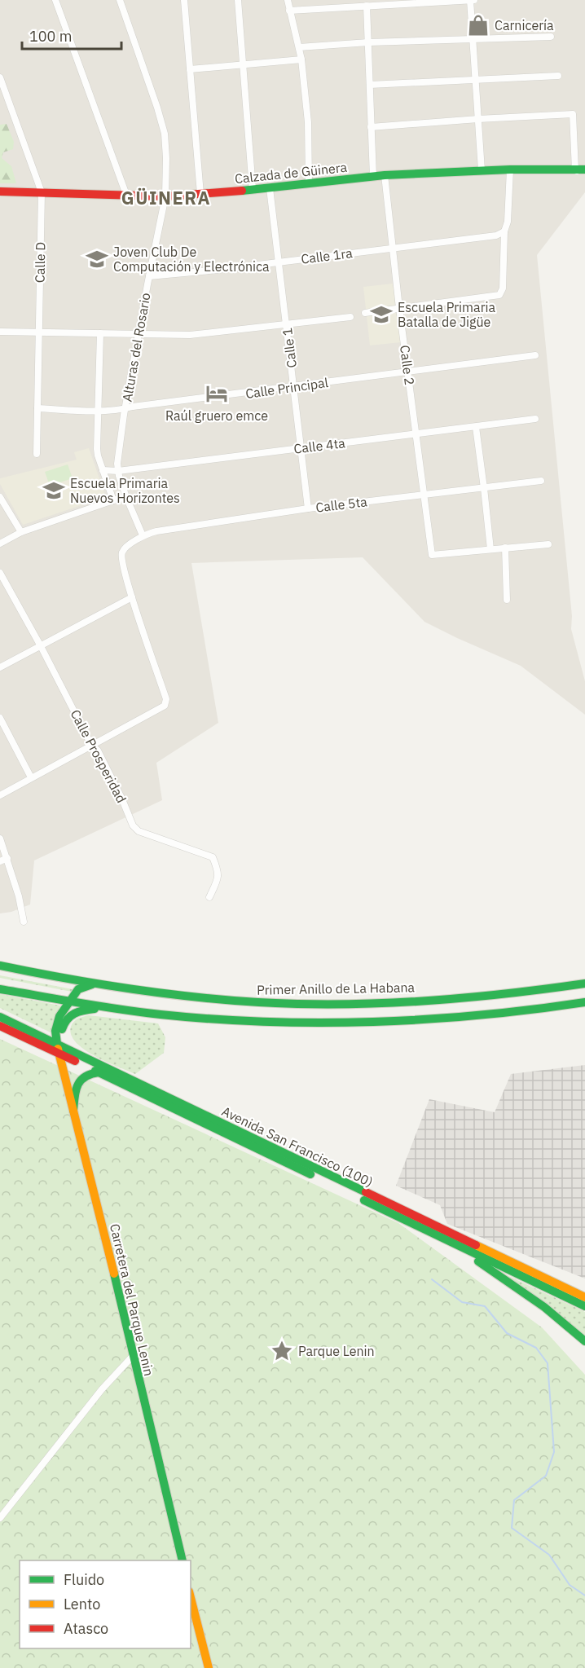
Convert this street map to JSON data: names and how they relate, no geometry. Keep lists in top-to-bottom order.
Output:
{
  "streets": {
    "main road": [
      "Calzada de Güinera",
      "Primer Anillo de La Habana",
      "Avenida San Francisco (100)",
      "Carretera del Parque Lenin"
    ],
    "street": [
      "Calle 1ra",
      "Calle D",
      "Alturas del Rosario",
      "Calle 1",
      "Calle 2",
      "Calle Principal",
      "Calle 4ta",
      "Calle 5ta",
      "Calle Prosperidad"
    ]
  },
  "crossings": [
    ["Calzada de Güinera", "Calle D"],
    ["Calzada de Güinera", "Alturas del Rosario"],
    ["Calzada de Güinera", "Calle 1"],
    ["Calzada de Güinera", "Calle 2"],
    ["Calle 1ra", "Alturas del Rosario"],
    ["Calle 1ra", "Calle 1"],
    ["Calle 1ra", "Calle 2"],
    ["Calle D", "Calle Principal"],
    ["Alturas del Rosario", "Calle Principal"],
    ["Alturas del Rosario", "Calle 4ta"],
    ["Alturas del Rosario", "Calle 5ta"],
    ["Calle 1", "Calle Principal"],
    ["Calle 1", "Calle 4ta"],
    ["Calle 1", "Calle 5ta"],
    ["Calle 2", "Calle Principal"],
    ["Calle 2", "Calle 4ta"],
    ["Calle 2", "Calle 5ta"],
    ["Primer Anillo de La Habana", "Carretera del Parque Lenin"],
    ["Avenida San Francisco (100)", "Carretera del Parque Lenin"]
  ],
  "districts": ["GÜINERA"],
  "places": {
    "shop": ["Carnicería"],
    "school or university": ["Joven Club De Computación y Electrónica", "Escuela Primaria Batalla de Jigüe", "Escuela Primaria Nuevos Horizontes"],
    "hotel": ["Raúl gruero emce"],
    "place": ["Parque Lenin"]
  },
  "legend": ["Fluido", "Lento", "Atasco"],
  "scale_bar": "100 m"
}
